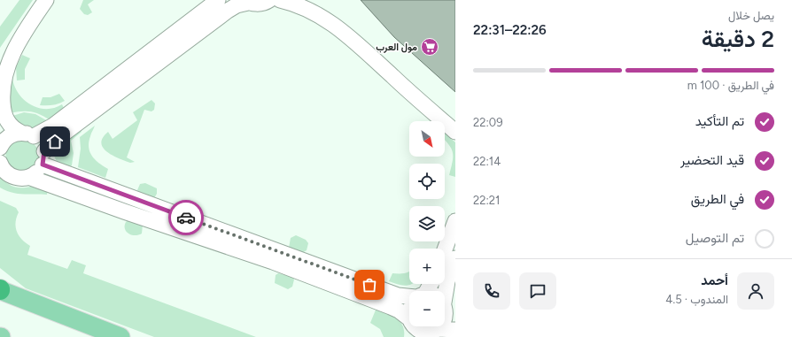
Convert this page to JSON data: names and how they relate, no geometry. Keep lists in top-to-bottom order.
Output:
{
  "places": {
    "supermarket": ["مول العرب"]
  },
  "north": "bottom right",
  "page": {
    "heading": ["2 دقيقة", "يصل خلال", "22:26–22:31"],
    "panel": ["أحمد", "المندوب · 4.5"],
    "bar": "في الطريق · 100 m",
    "list": [
      ["تم التأكيد", "22:09"],
      ["قيد التحضير", "22:14"],
      ["في الطريق", "22:21"],
      "تم التوصيل"
    ],
    "map_buttons": ["+", "−"]
  }
}
